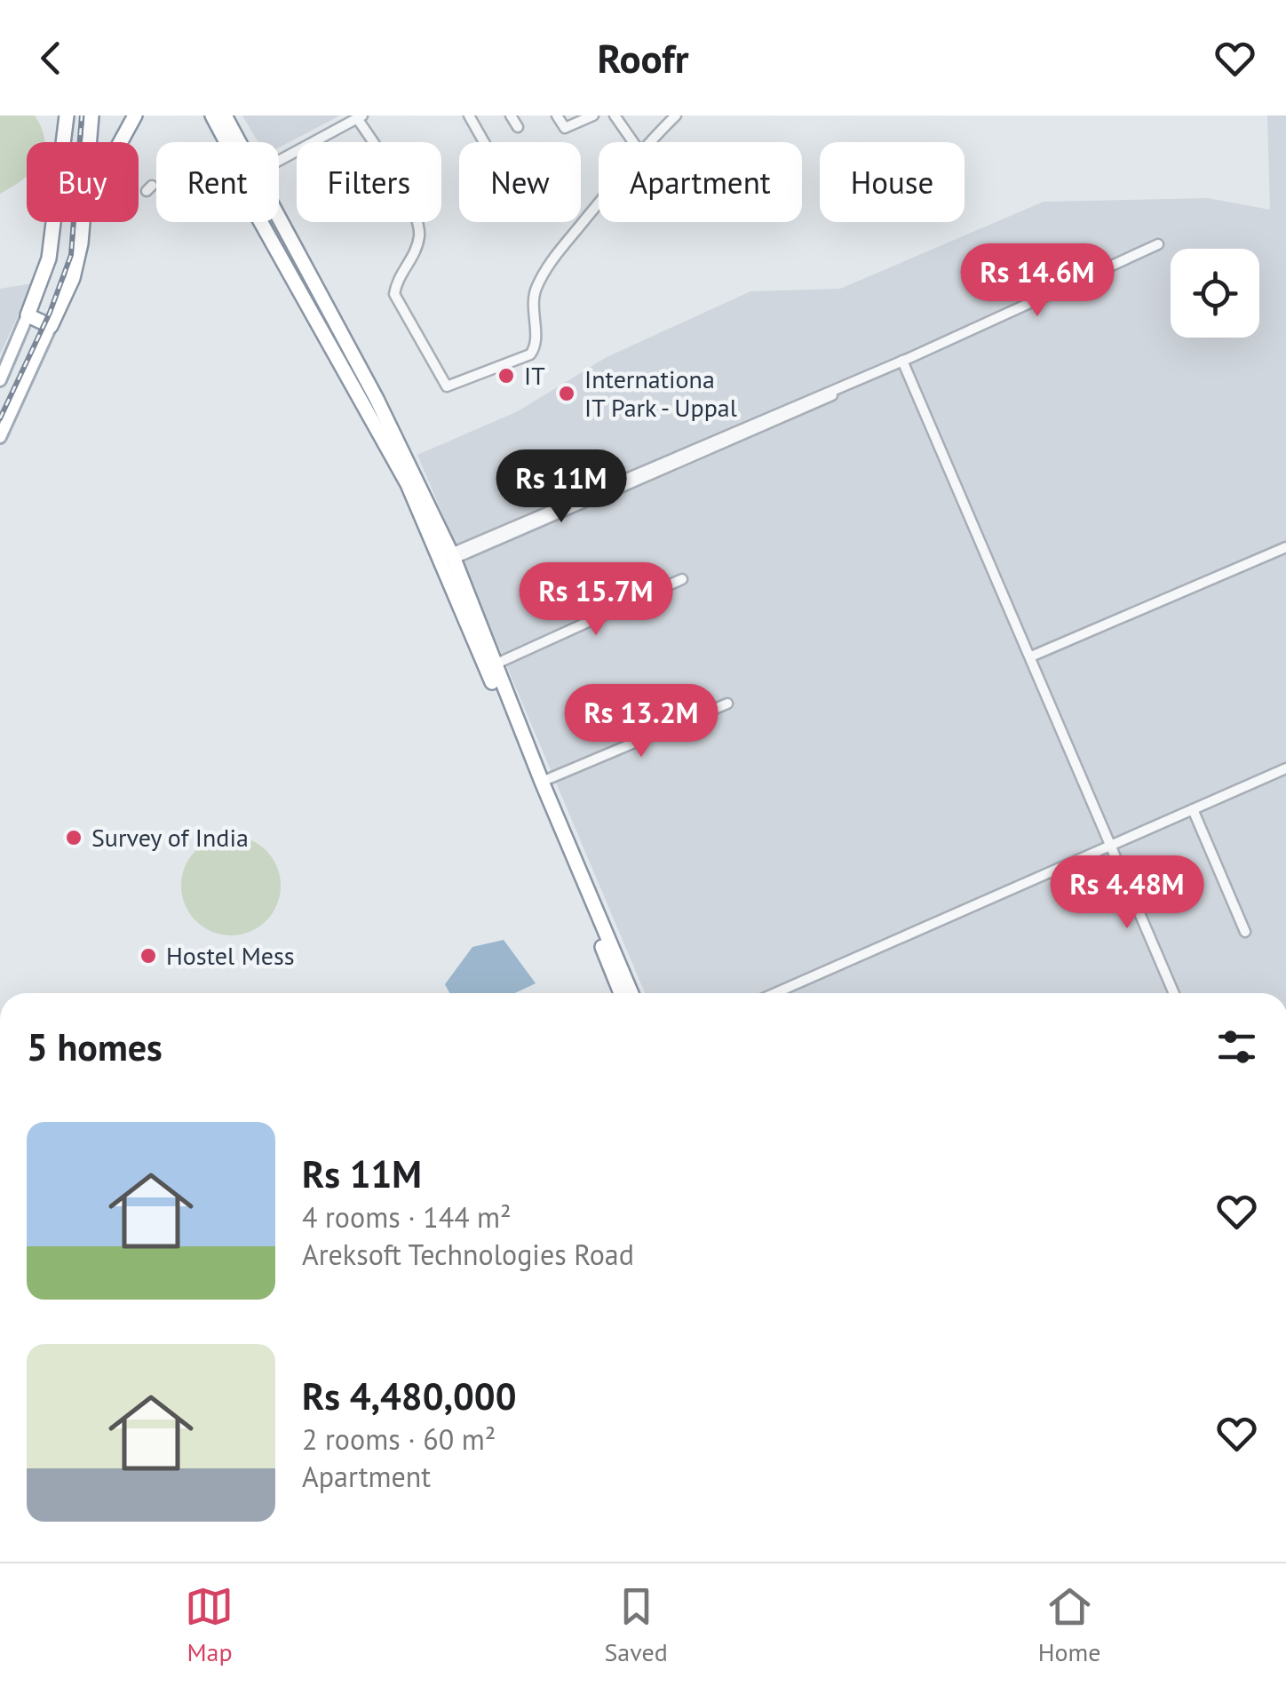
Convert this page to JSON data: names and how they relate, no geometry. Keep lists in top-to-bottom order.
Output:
{
  "places": [
    "IT",
    "Internationa IT Park - Uppal",
    "Survey of India",
    "Hostel Mess"
  ],
  "page": {
    "header": "Roofr",
    "chip": [
      "Buy",
      "Rent",
      "Filters",
      "New",
      "Apartment",
      "House"
    ],
    "price": [
      "Rs 14.6M",
      "Rs 11M",
      "Rs 15.7M",
      "Rs 13.2M",
      "Rs 4.48M"
    ],
    "heading": "5 homes",
    "list": [
      {
        "name": "Rs 11M",
        "note": "4 rooms · 144 m² · Areksoft Technologies Road"
      },
      {
        "name": "Rs 4,480,000",
        "note": "2 rooms · 60 m² · Apartment"
      }
    ],
    "tabs": ["Map", "Saved", "Home"]
  }
}
